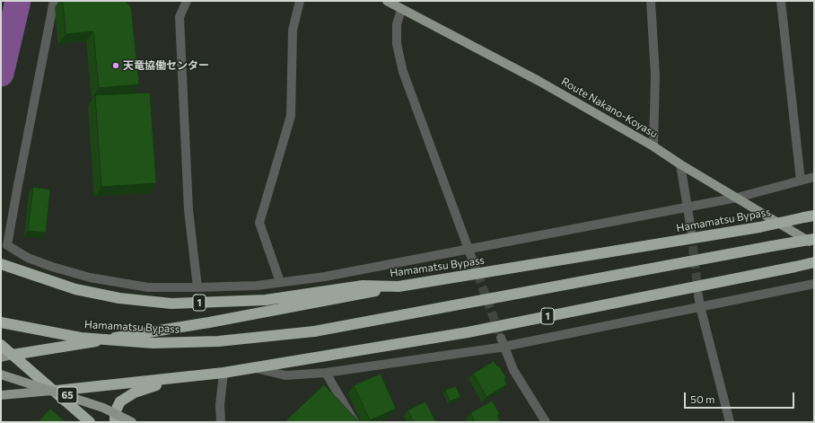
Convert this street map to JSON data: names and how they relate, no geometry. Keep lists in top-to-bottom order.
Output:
{
  "streets": {
    "highway": ["Hamamatsu Bypass", "1"],
    "main road": ["Route Nakano-Koyasu", "65"]
  },
  "crossings": [
    ["Hamamatsu Bypass", "1"],
    ["1", "65"]
  ],
  "places": ["天竜協働センター"],
  "scale_bar": "50 m"
}
